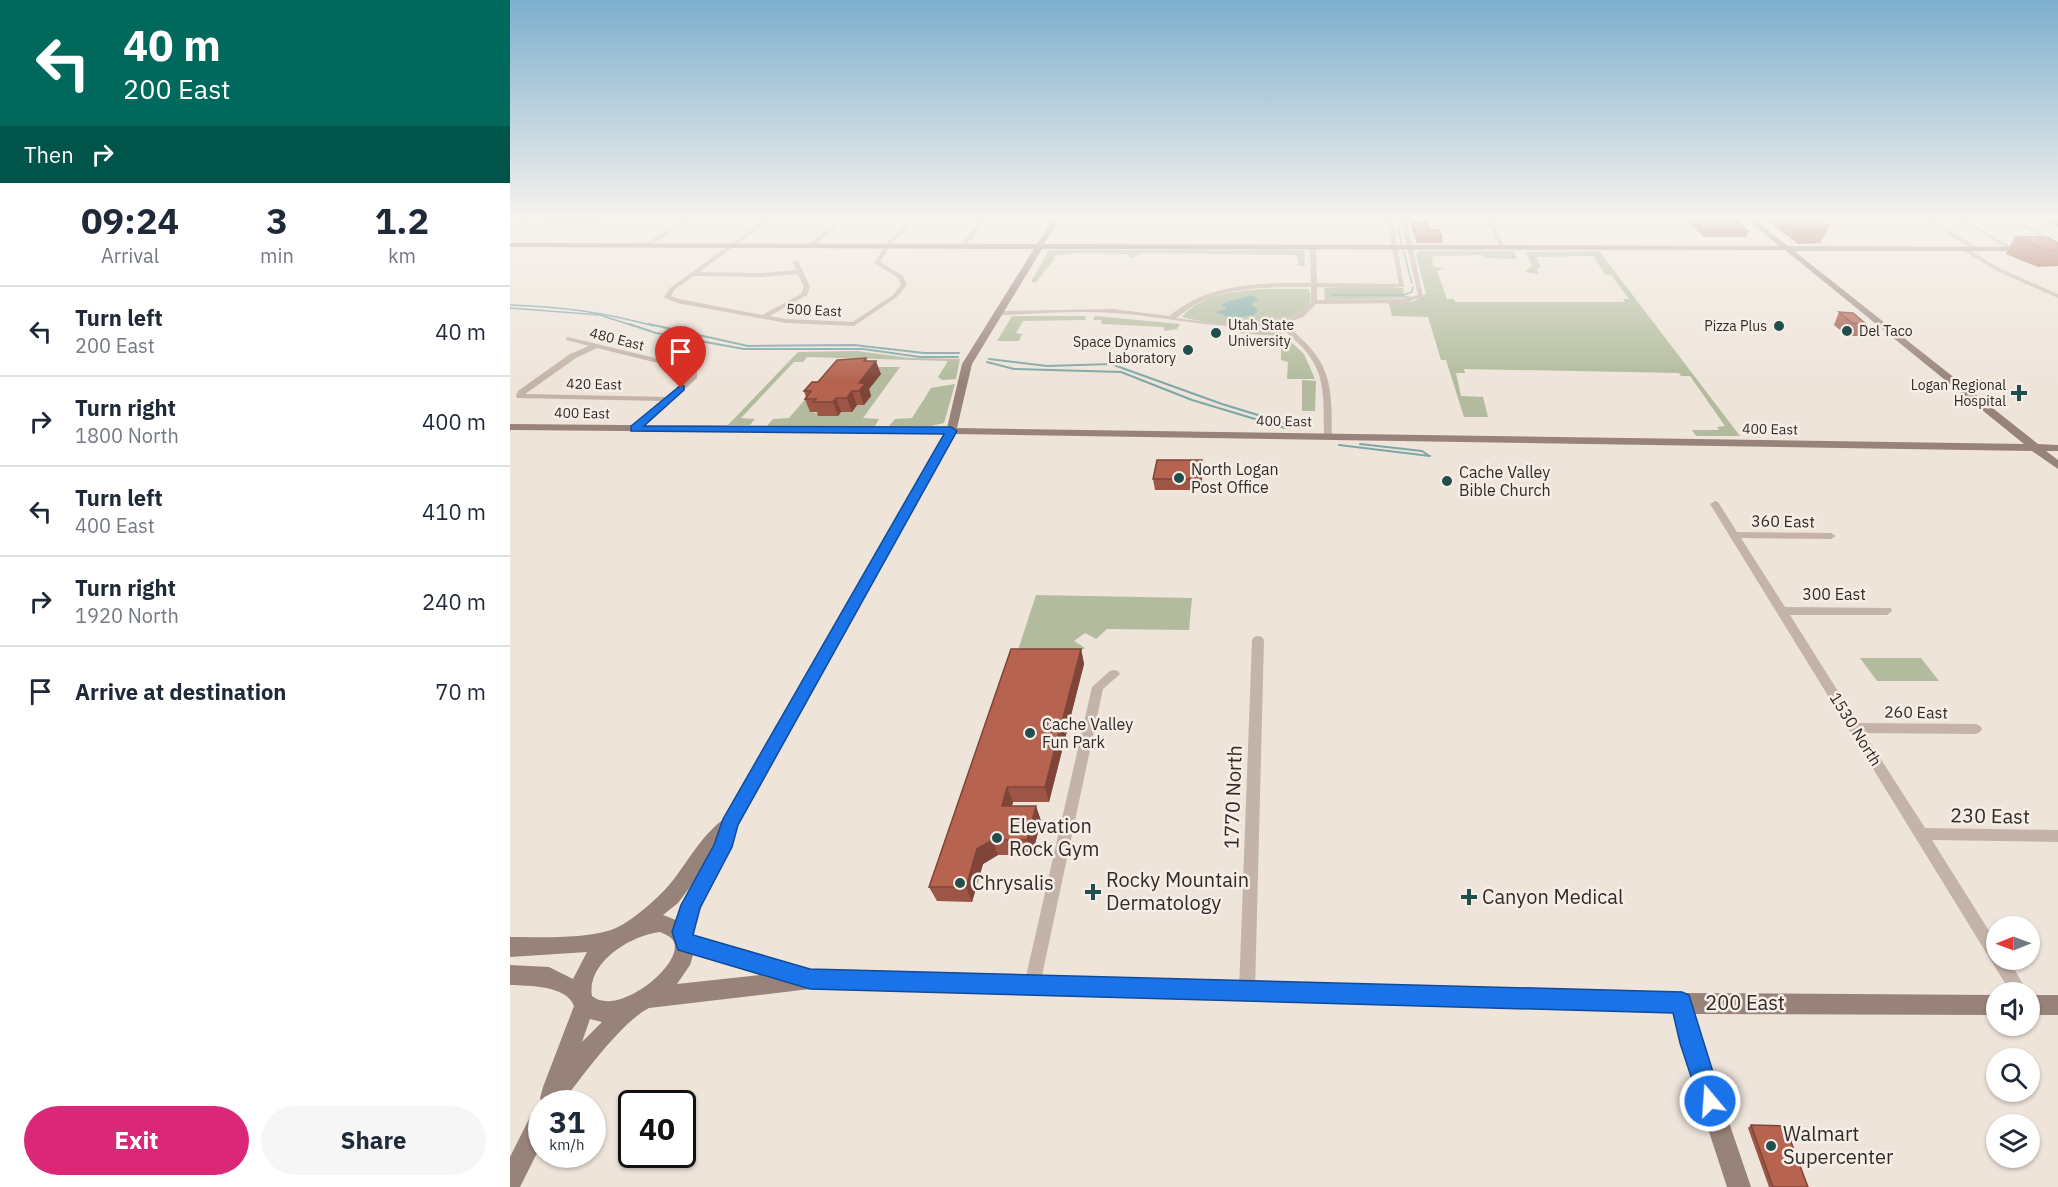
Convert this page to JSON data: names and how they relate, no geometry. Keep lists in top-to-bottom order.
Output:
{
  "streets": {
    "street": [
      "500 East",
      "480 East",
      "420 East",
      "400 East",
      "360 East",
      "300 East",
      "260 East",
      "1530 North",
      "1770 North",
      "230 East",
      "200 East"
    ]
  },
  "crossings": [
    ["480 East", "420 East"],
    ["360 East", "1530 North"],
    ["300 East", "1530 North"],
    ["260 East", "1530 North"],
    ["1530 North", "230 East"],
    ["1770 North", "200 East"]
  ],
  "places": {
    "other": [
      "Pizza Plus",
      "Del Taco",
      "Utah State University",
      "Space Dynamics Laboratory",
      "North Logan Post Office",
      "Cache Valley Bible Church",
      "Cache Valley Fun Park",
      "Elevation Rock Gym",
      "Chrysalis",
      "Walmart Supercenter"
    ],
    "health": ["Logan Regional Hospital", "Rocky Mountain Dermatology", "Canyon Medical"]
  },
  "north": "left",
  "page": {
    "turn": ["40 m", "200 East"],
    "then": "Then",
    "eta": [
      "09:24",
      "Arrival",
      "3",
      "min",
      "1.2",
      "km"
    ],
    "list": [
      {
        "name": "Turn left",
        "note": "200 East",
        "value": "40 m"
      },
      {
        "name": "Turn right",
        "note": "1800 North",
        "value": "400 m"
      },
      {
        "name": "Turn left",
        "note": "400 East",
        "value": "410 m"
      },
      {
        "name": "Turn right",
        "note": "1920 North",
        "value": "240 m"
      },
      {
        "name": "Arrive at destination",
        "value": "70 m"
      }
    ],
    "speed": "31 km/h",
    "limit": "40",
    "buttons": ["Exit", "Share"]
  }
}
